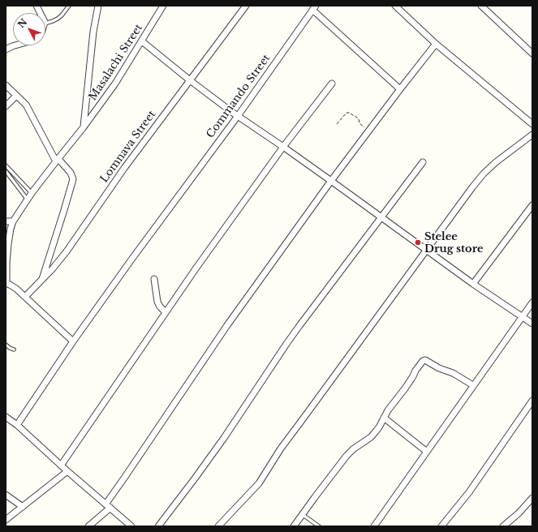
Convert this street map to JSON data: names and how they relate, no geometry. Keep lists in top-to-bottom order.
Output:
{
  "streets": {
    "street": ["Masalachi Street", "Commando Street", "Lomnava Street"]
  },
  "places": ["Stelee Drug store"],
  "north": "top left"
}
